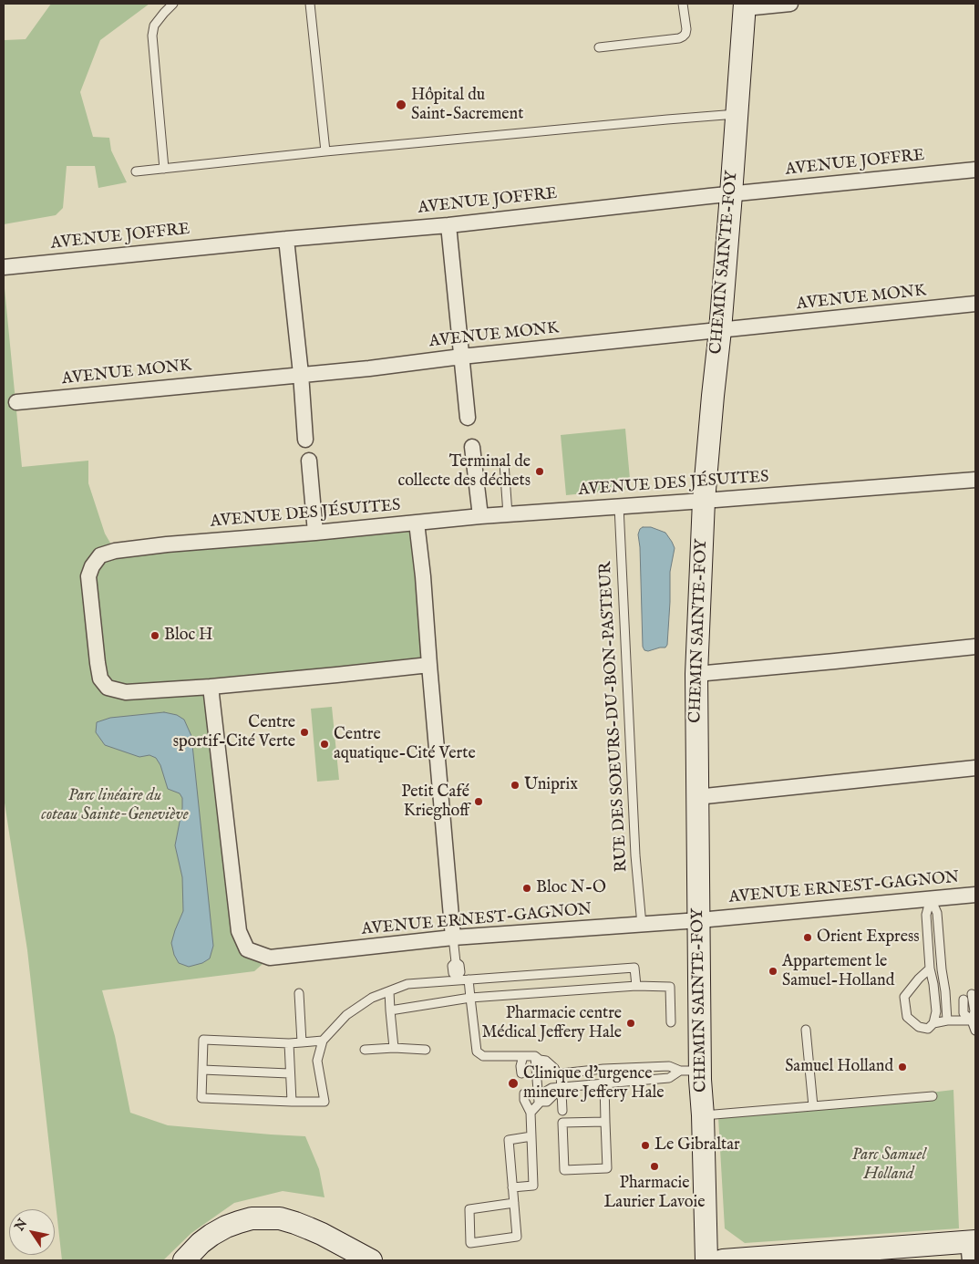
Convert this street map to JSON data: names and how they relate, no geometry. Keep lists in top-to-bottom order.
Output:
{
  "streets": {
    "main road": ["CHEMIN SAINTE-FOY"],
    "street": [
      "AVENUE JOFFRE",
      "AVENUE MONK",
      "AVENUE DES JÉSUITES",
      "AVENUE ERNEST-GAGNON"
    ],
    "lane": ["RUE DES SOEURS-DU-BON-PASTEUR"]
  },
  "crossings": [
    ["AVENUE JOFFRE", "CHEMIN SAINTE-FOY"],
    ["CHEMIN SAINTE-FOY", "AVENUE MONK"],
    ["CHEMIN SAINTE-FOY", "AVENUE DES JÉSUITES"],
    ["CHEMIN SAINTE-FOY", "AVENUE ERNEST-GAGNON"],
    ["AVENUE DES JÉSUITES", "RUE DES SOEURS-DU-BON-PASTEUR"],
    ["AVENUE DES JÉSUITES", "AVENUE ERNEST-GAGNON"],
    ["RUE DES SOEURS-DU-BON-PASTEUR", "AVENUE ERNEST-GAGNON"]
  ],
  "parks": ["Parc linéaire du coteau Sainte-Geneviève", "Parc Samuel Holland"],
  "places": [
    "Hôpital du Saint-Sacrement",
    "Terminal de collecte des déchets",
    "Bloc H",
    "Centre sportif-Cité Verte",
    "Centre aquatique-Cité Verte",
    "Uniprix",
    "Petit Café Krieghoff",
    "Bloc N-O",
    "Orient Express",
    "Appartement le Samuel-Holland",
    "Pharmacie centre Médical Jeffery Hale",
    "Samuel Holland",
    "Clinique d’urgence mineure Jeffery Hale",
    "Le Gibraltar",
    "Pharmacie Laurier Lavoie"
  ],
  "north": "top left"
}
